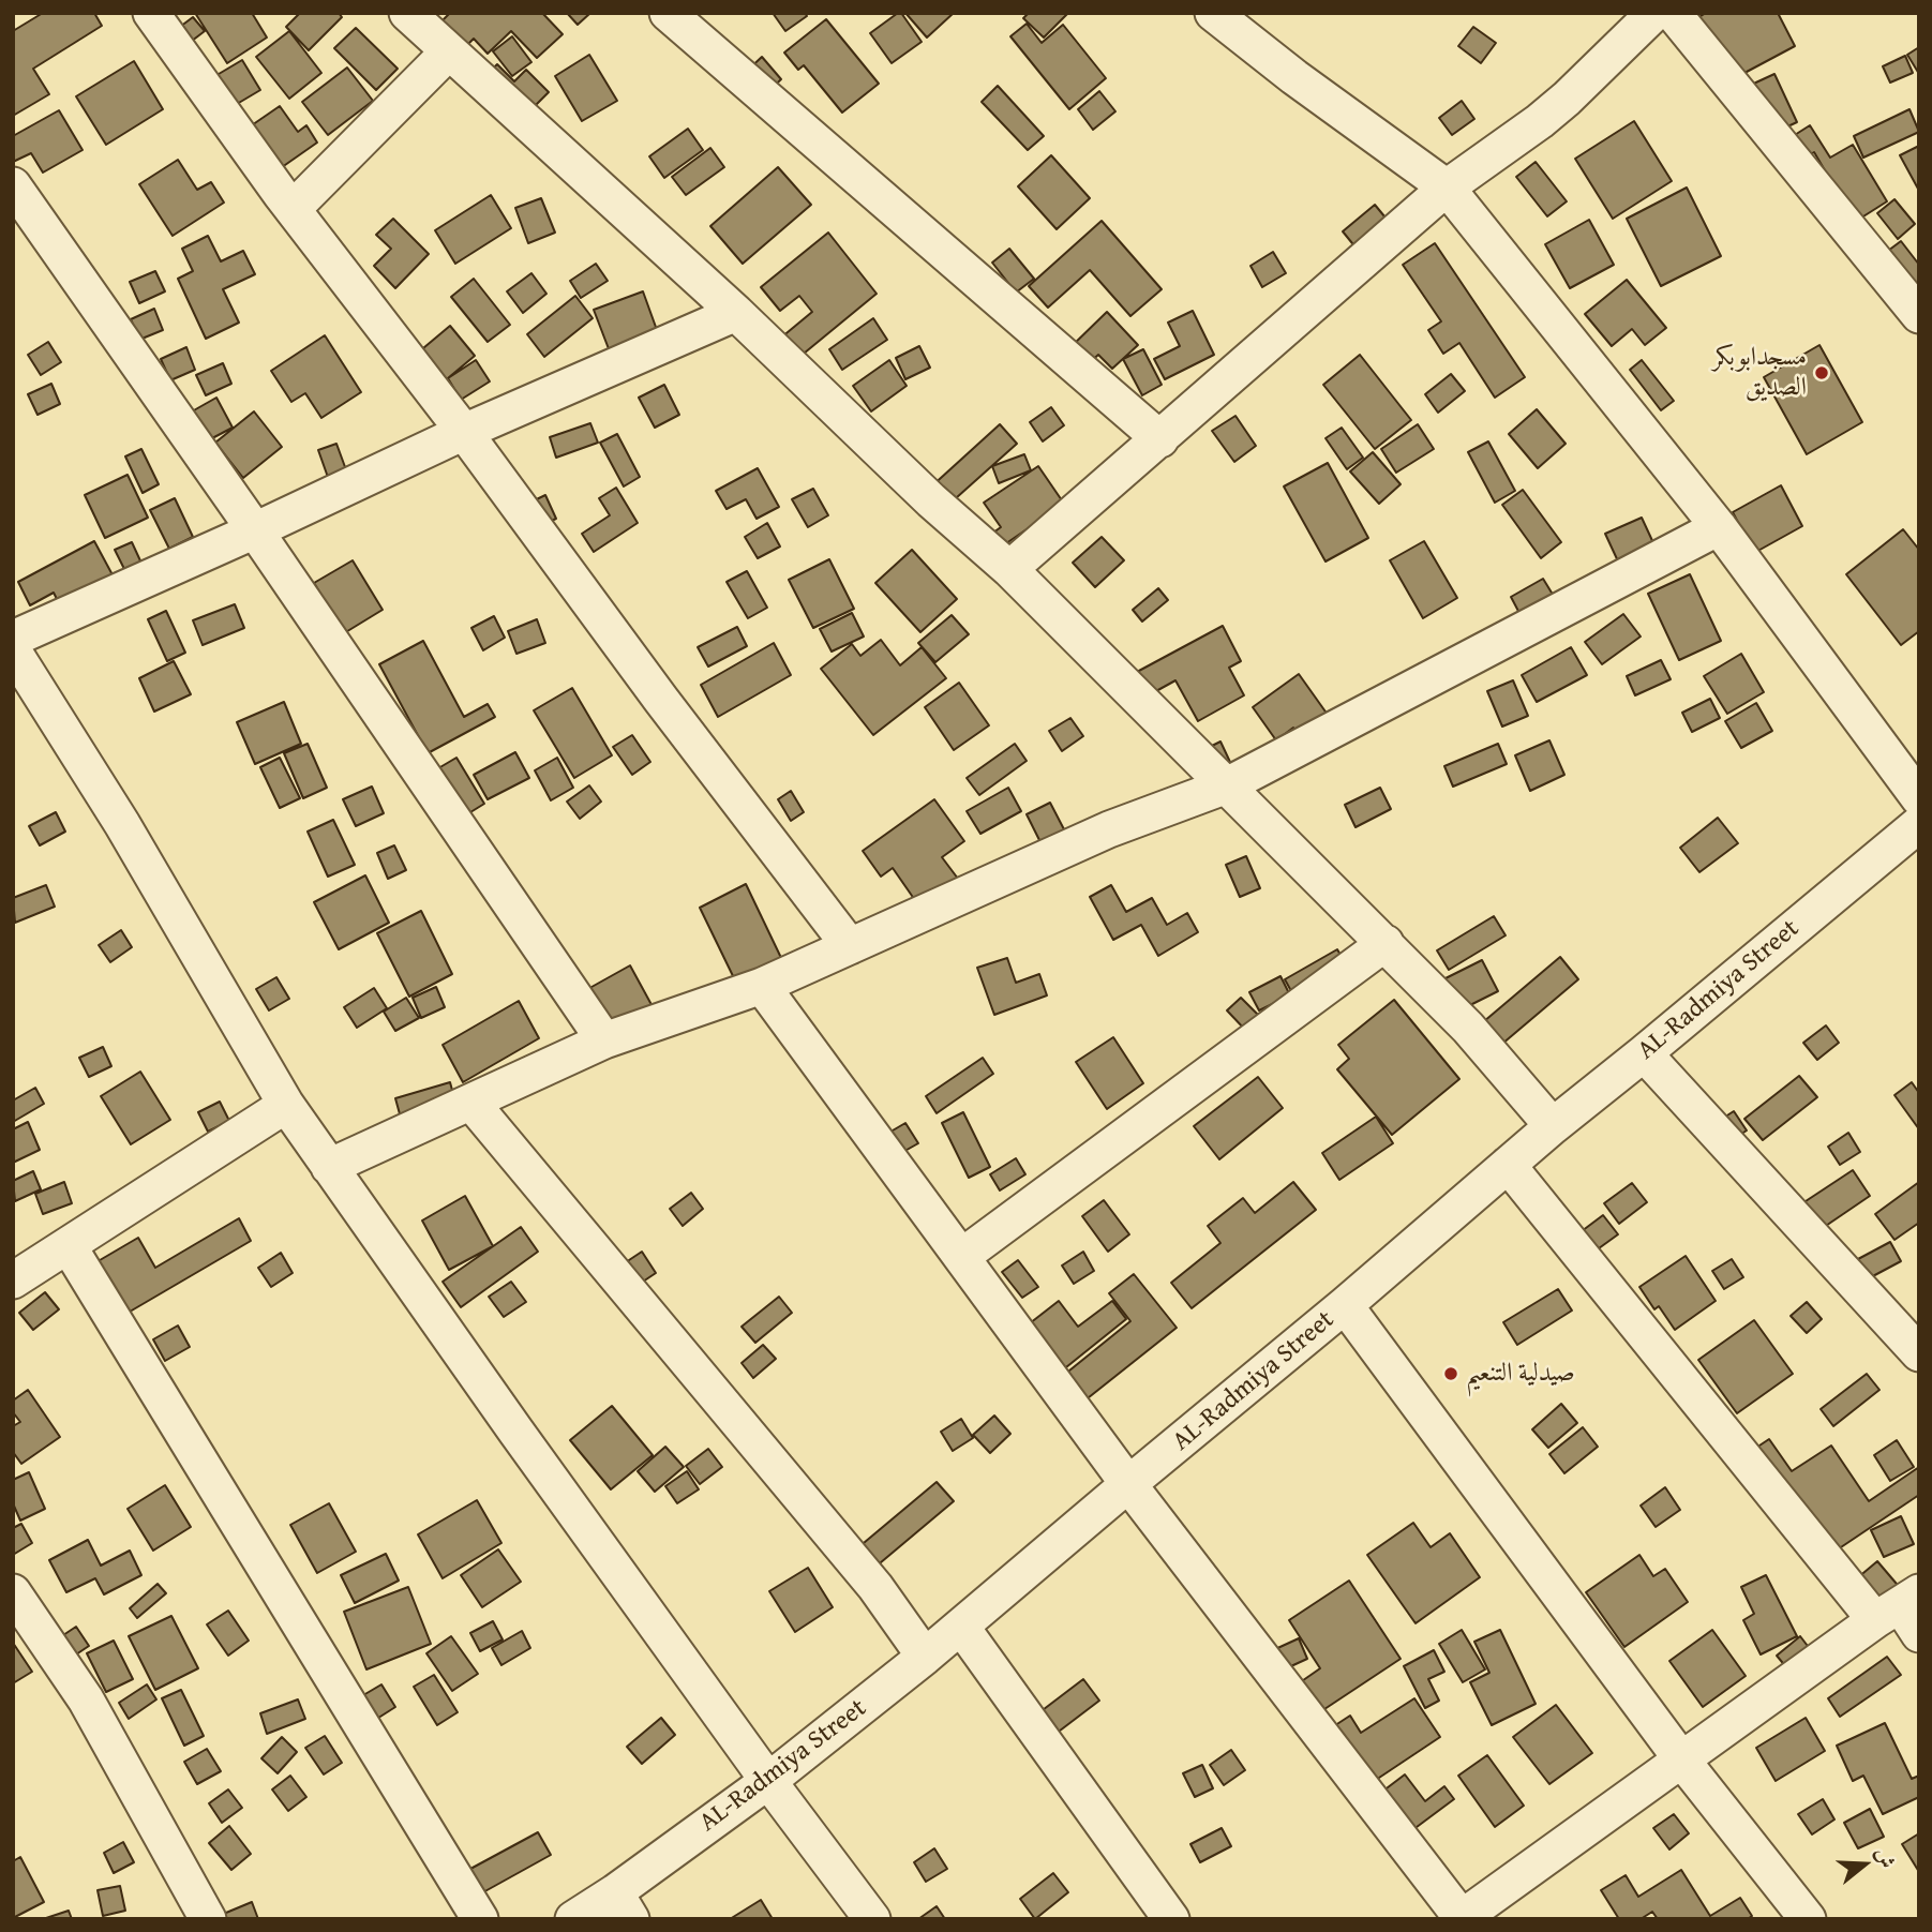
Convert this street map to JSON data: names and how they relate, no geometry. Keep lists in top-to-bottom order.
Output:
{
  "streets": {
    "street": ["AL-Radmiya Street"]
  },
  "places": ["مسجدابوبكر الصديق", "صيدلية التنعيم"],
  "north": "right"
}
